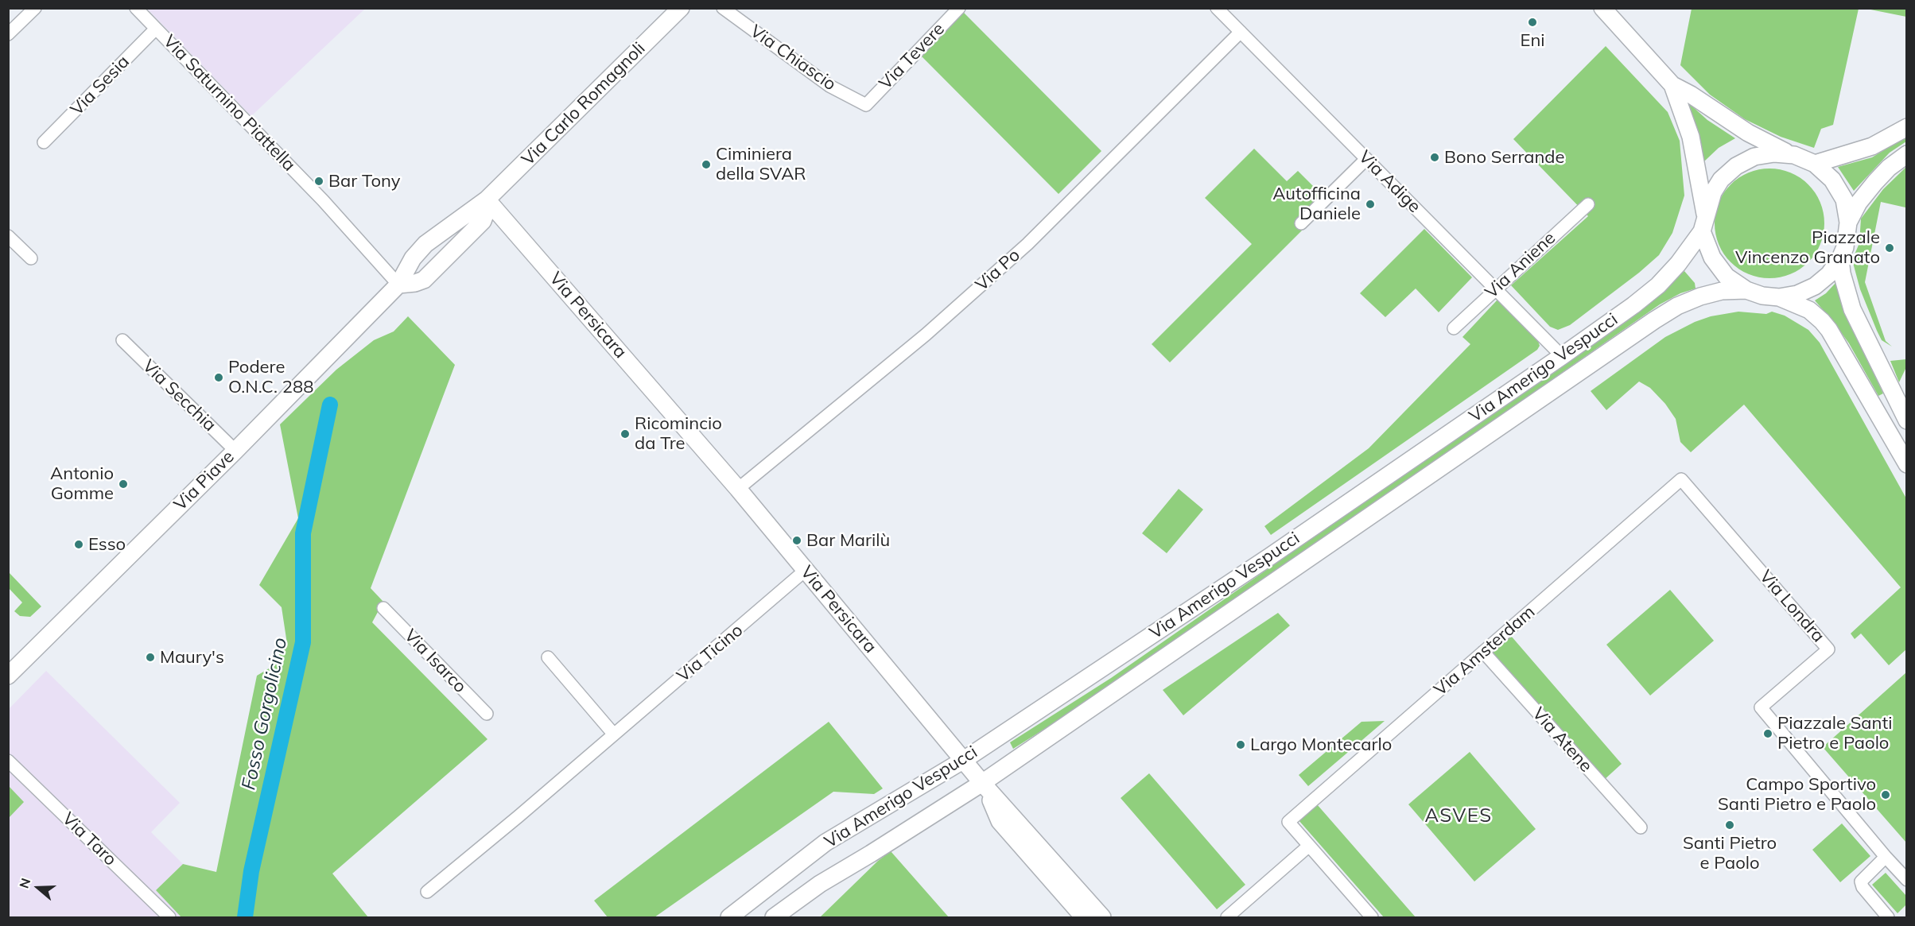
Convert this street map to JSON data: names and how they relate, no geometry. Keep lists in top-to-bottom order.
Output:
{
  "streets": {
    "street": [
      "Via Tevere",
      "Via Chiascio",
      "Via Sesia",
      "Via Saturnino Piattella",
      "Via Carlo Romagnoli",
      "Via Adige",
      "Via Aniene",
      "Via Po",
      "Via Persicara",
      "Via Amerigo Vespucci",
      "Via Secchia",
      "Via Piave",
      "Via Londra",
      "Via Amsterdam",
      "Via Ticino",
      "Via Isarco",
      "Via Atene",
      "Via Taro"
    ]
  },
  "crossings": [
    ["Via Tevere", "Via Chiascio"],
    ["Via Sesia", "Via Saturnino Piattella"],
    ["Via Saturnino Piattella", "Via Piave"],
    ["Via Carlo Romagnoli", "Via Persicara"],
    ["Via Carlo Romagnoli", "Via Piave"],
    ["Via Adige", "Via Aniene"],
    ["Via Adige", "Via Po"],
    ["Via Adige", "Via Amerigo Vespucci"],
    ["Via Po", "Via Persicara"],
    ["Via Persicara", "Via Amerigo Vespucci"],
    ["Via Persicara", "Via Piave"],
    ["Via Persicara", "Via Ticino"],
    ["Via Secchia", "Via Piave"],
    ["Via Londra", "Via Amsterdam"],
    ["Via Amsterdam", "Via Atene"]
  ],
  "districts": ["ASVES"],
  "water": ["Fosso Gorgolicino"],
  "places": [
    "Eni",
    "Bono Serrande",
    "Ciminiera della SVAR",
    "Bar Tony",
    "Autofficina Daniele",
    "Piazzale Vincenzo Granato",
    "Podere O.N.C. 288",
    "Ricomincio da Tre",
    "Antonio Gomme",
    "Bar Marilù",
    "Esso",
    "Maury's",
    "Piazzale Santi Pietro e Paolo",
    "Largo Montecarlo",
    "Campo Sportivo Santi Pietro e Paolo",
    "Santi Pietro e Paolo"
  ],
  "north": "left"
}
